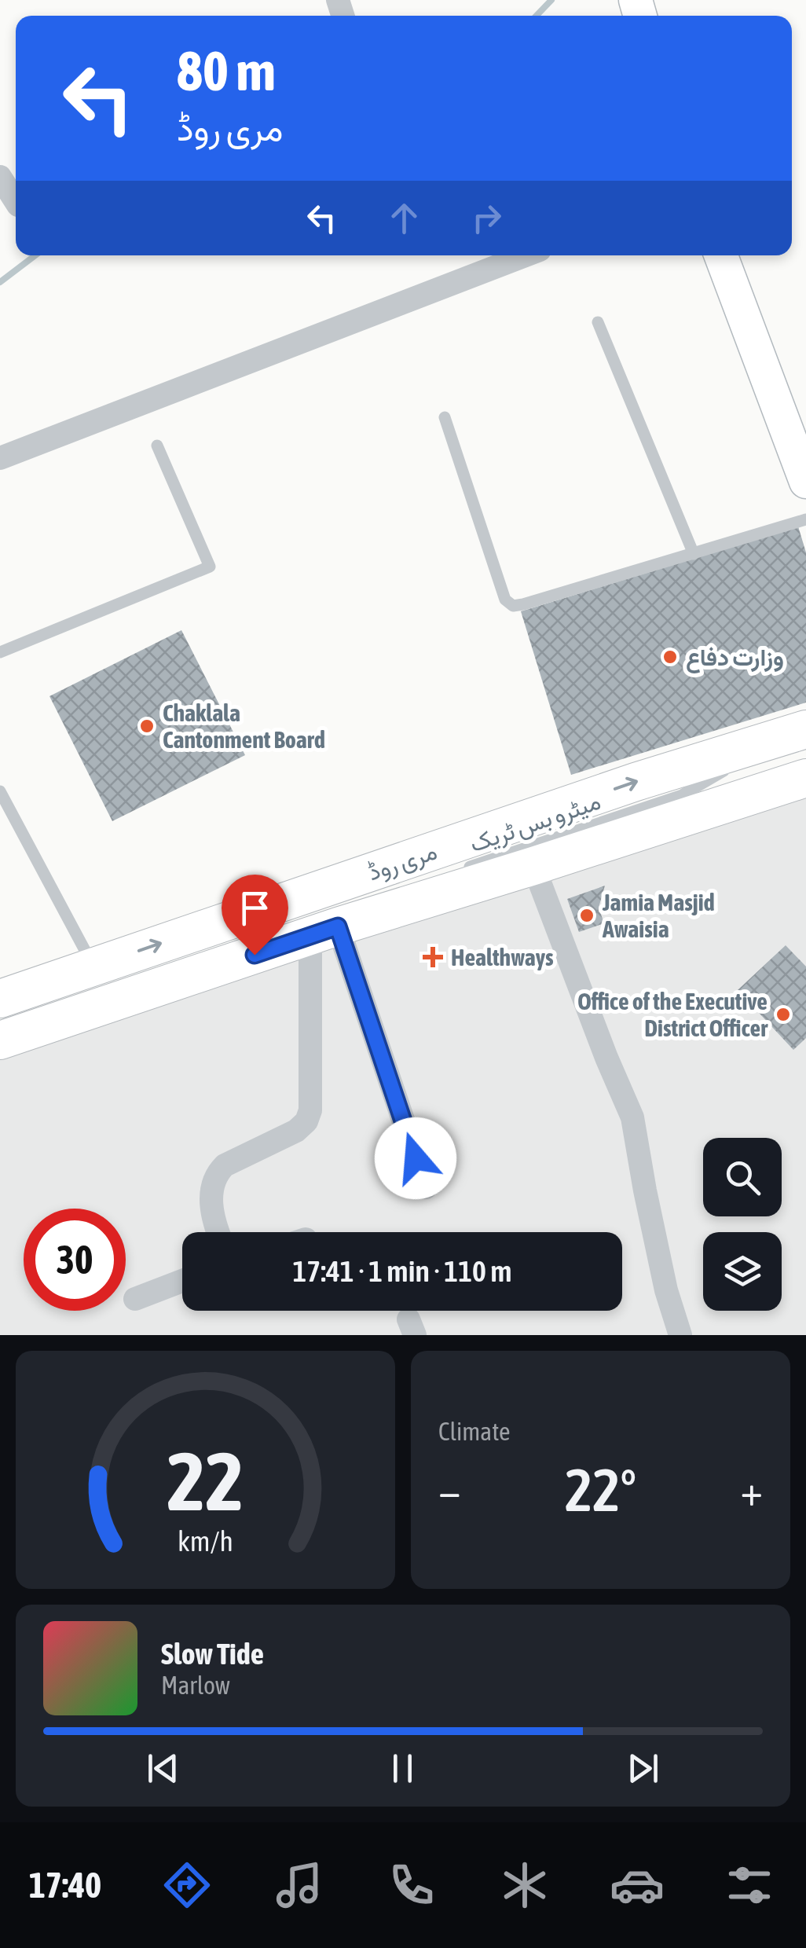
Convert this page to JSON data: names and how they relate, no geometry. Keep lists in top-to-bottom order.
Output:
{
  "streets": {
    "main road": ["مری روڈ"],
    "lane": ["میٹرو بس ٹریک"]
  },
  "crossings": [
    ["میٹرو بس ٹریک", "مری روڈ"]
  ],
  "places": {
    "other": [
      "وزارت دفاع",
      "Chaklala Cantonment Board",
      "Jamia Masjid Awaisia",
      "Office of the Executive District Officer"
    ],
    "health": ["Healthways"]
  },
  "page": {
    "turn": ["80 m", "مری روڈ"],
    "limit": "30",
    "trip": "17:41 · 1 min · 110 m",
    "tile": "Climate",
    "heat": ["−", "22°", "+"],
    "song": ["Slow Tide", "Marlow"],
    "tabs": "17:40",
    "gauge": ["22", "km/h"]
  }
}
